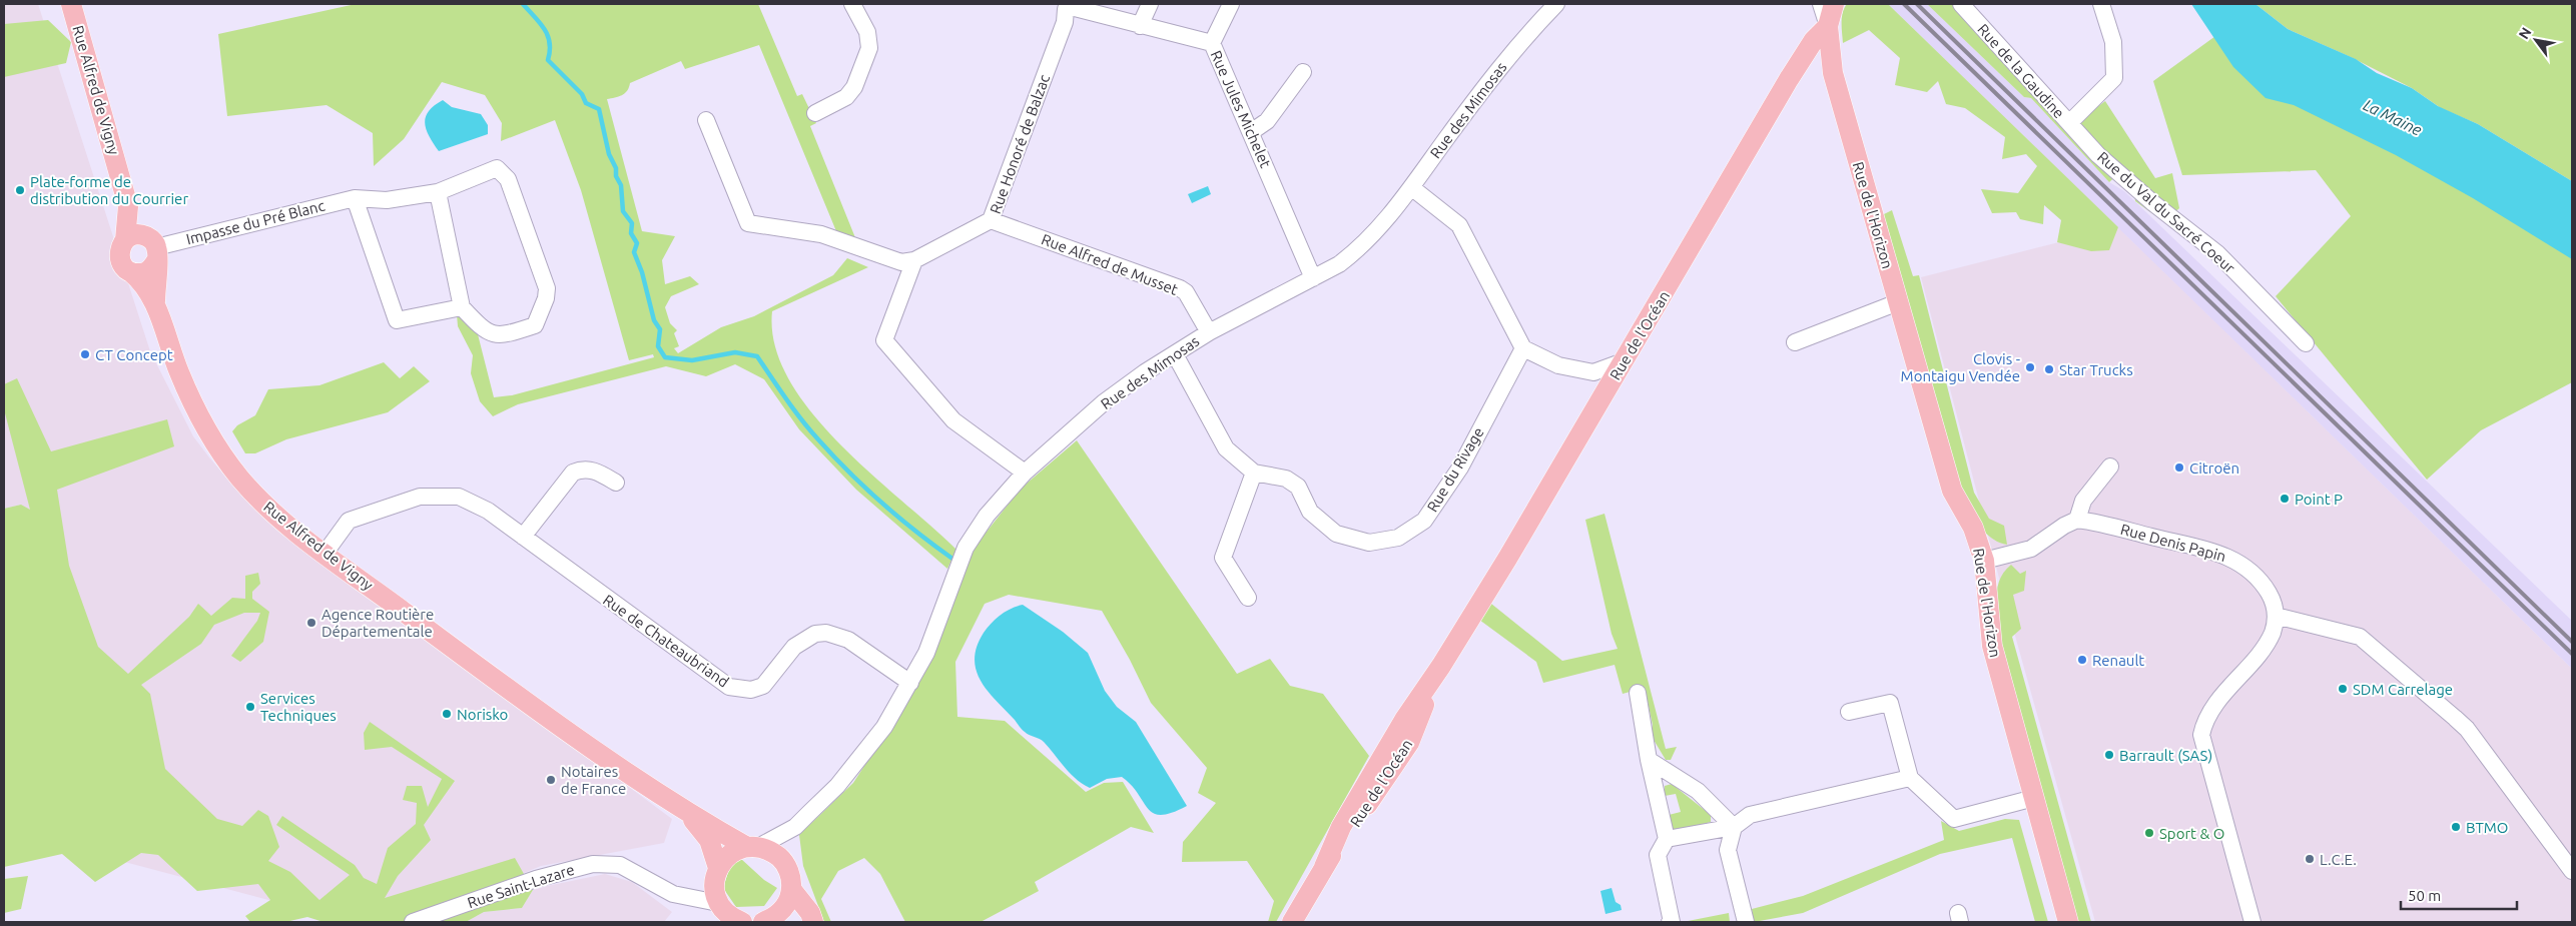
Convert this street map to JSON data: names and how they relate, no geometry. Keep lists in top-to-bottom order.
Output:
{
  "streets": {
    "main road": ["Rue Alfred de Vigny", "Rue de l'Horizon", "Rue de l'Océan"],
    "street": [
      "Rue de la Gaudine",
      "Rue Jules Michelet",
      "Rue des Mimosas",
      "Rue Honoré de Balzac",
      "Rue du Val du Sacré Coeur",
      "Impasse du Pré Blanc",
      "Rue Alfred de Musset",
      "Rue du Rivage",
      "Rue Denis Papin",
      "Rue de Chateaubriand",
      "Rue Saint-Lazare"
    ]
  },
  "crossings": [
    ["Rue de la Gaudine", "Rue du Val du Sacré Coeur"],
    ["Rue Alfred de Vigny", "Rue des Mimosas"],
    ["Rue Alfred de Vigny", "Impasse du Pré Blanc"],
    ["Rue Alfred de Vigny", "Rue de Chateaubriand"],
    ["Rue Alfred de Vigny", "Rue Saint-Lazare"],
    ["Rue Jules Michelet", "Rue des Mimosas"],
    ["Rue Jules Michelet", "Rue Honoré de Balzac"],
    ["Rue des Mimosas", "Rue Alfred de Musset"],
    ["Rue des Mimosas", "Rue du Rivage"],
    ["Rue des Mimosas", "Rue de Chateaubriand"],
    ["Rue Honoré de Balzac", "Rue Alfred de Musset"],
    ["Rue de l'Horizon", "Rue de l'Océan"]
  ],
  "water": ["La Maine"],
  "places": [
    "Plate-forme de distribution du Courrier",
    "CT Concept",
    "Clovis - Montaigu Vendée",
    "Star Trucks",
    "Citroën",
    "Point P",
    "Agence Routière Départementale",
    "Renault",
    "SDM Carrelage",
    "Services Techniques",
    "Norisko",
    "Barrault (SAS)",
    "Notaires de France",
    "BTMO",
    "Sport & O",
    "L.C.E."
  ],
  "scale_bar": "50 m",
  "north": "top left"
}
